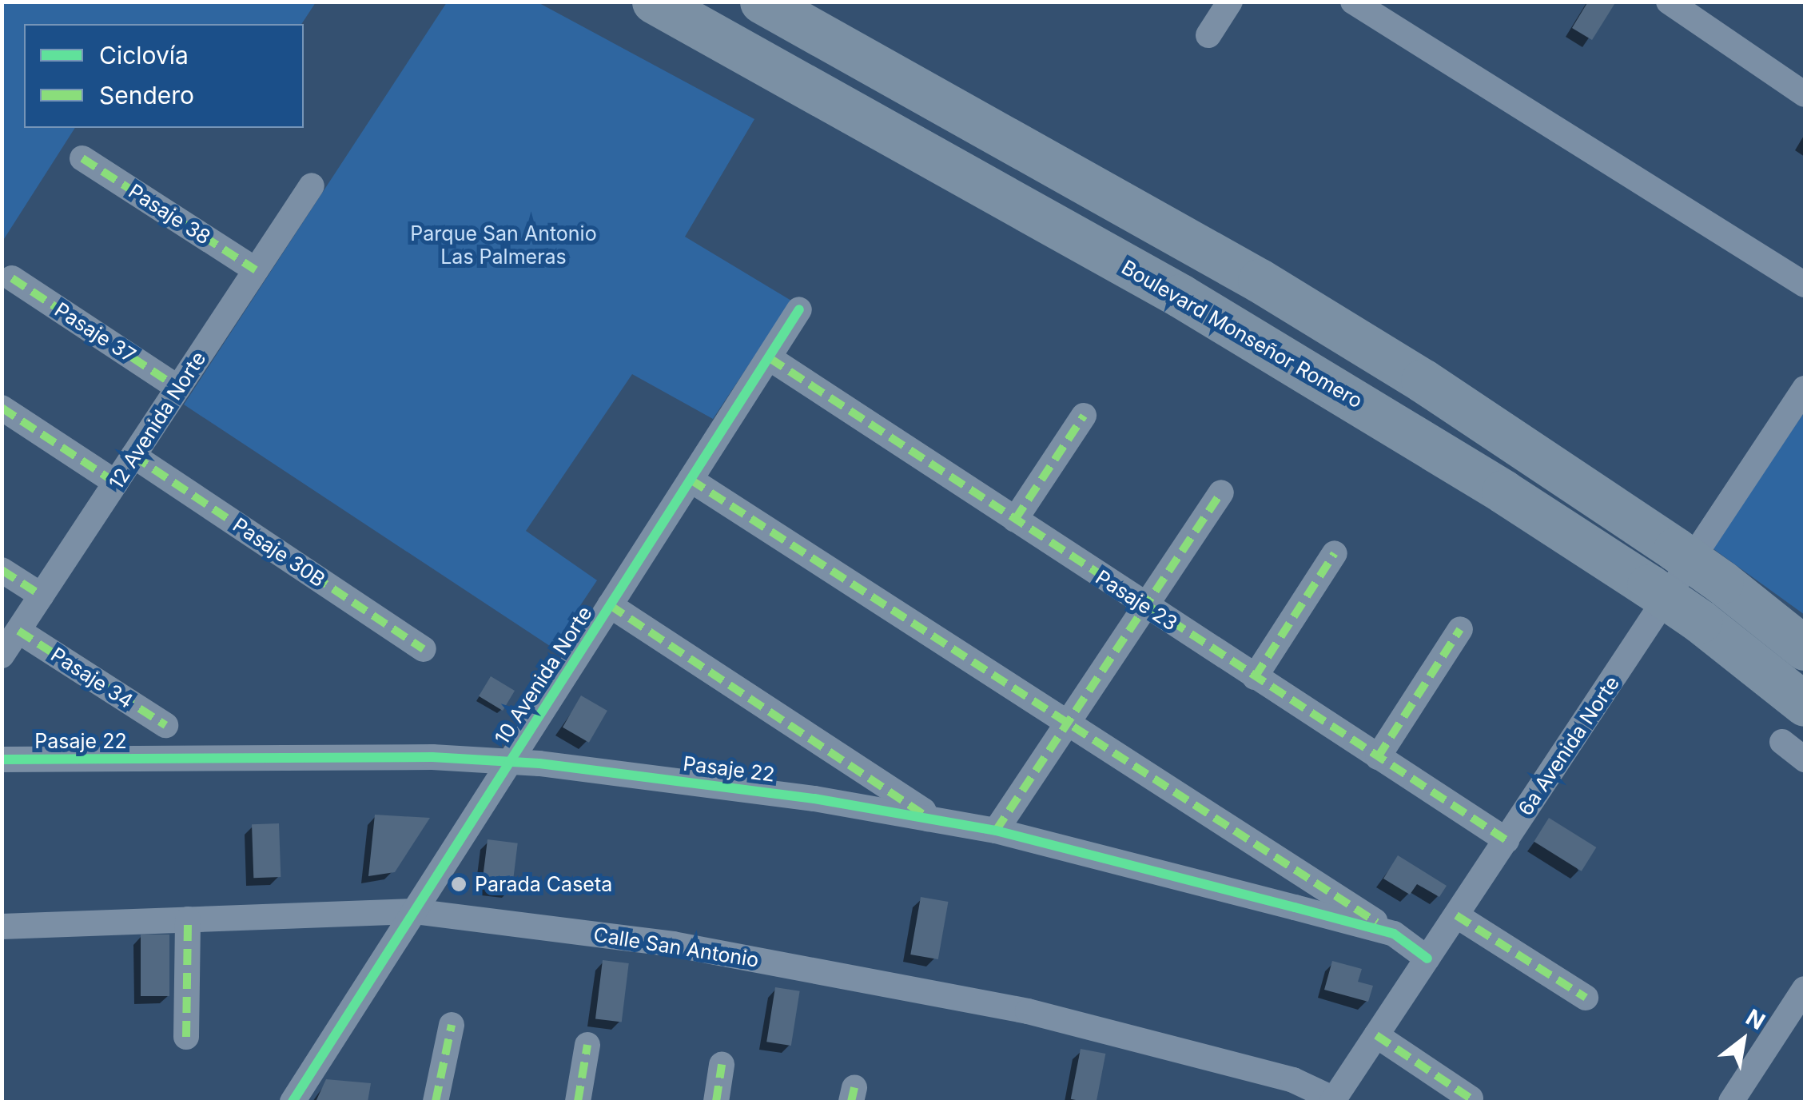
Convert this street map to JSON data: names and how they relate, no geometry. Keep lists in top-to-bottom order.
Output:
{
  "streets": {
    "highway": ["Boulevard Monseñor Romero"],
    "street": [
      "Pasaje 38",
      "Pasaje 37",
      "12 Avenida Norte",
      "Pasaje 30B",
      "Pasaje 23",
      "10 Avenida Norte",
      "Pasaje 34",
      "Pasaje 22",
      "6a Avenida Norte",
      "Calle San Antonio"
    ]
  },
  "crossings": [
    ["Pasaje 38", "12 Avenida Norte"],
    ["Pasaje 37", "12 Avenida Norte"],
    ["12 Avenida Norte", "Pasaje 30B"],
    ["12 Avenida Norte", "Pasaje 34"],
    ["Pasaje 23", "10 Avenida Norte"],
    ["Pasaje 23", "6a Avenida Norte"],
    ["10 Avenida Norte", "Pasaje 22"],
    ["10 Avenida Norte", "Calle San Antonio"],
    ["Pasaje 22", "6a Avenida Norte"],
    ["6a Avenida Norte", "Calle San Antonio"]
  ],
  "parks": ["Parque San Antonio Las Palmeras"],
  "places": ["Parada Caseta"],
  "legend": ["Ciclovía", "Sendero"],
  "north": "top right"
}
